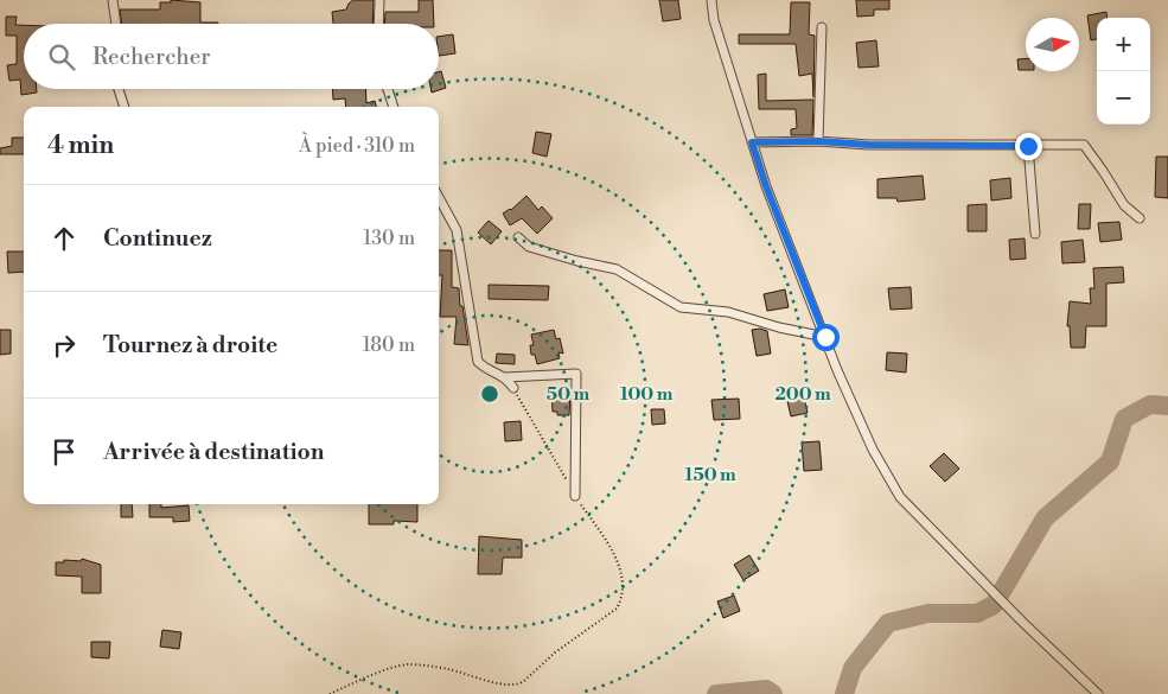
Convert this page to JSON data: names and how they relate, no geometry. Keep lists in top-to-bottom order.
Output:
{
  "north": "right",
  "page": {
    "map_buttons": ["+", "−"],
    "search": "Rechercher",
    "heading": ["4 min", "À pied · 310 m"],
    "list": [
      ["Continuez", "130 m"],
      ["Tournez à droite", "180 m"],
      "Arrivée à destination"
    ]
  },
  "rings": [
    "50 m",
    "100 m",
    "200 m",
    "150 m"
  ]
}
